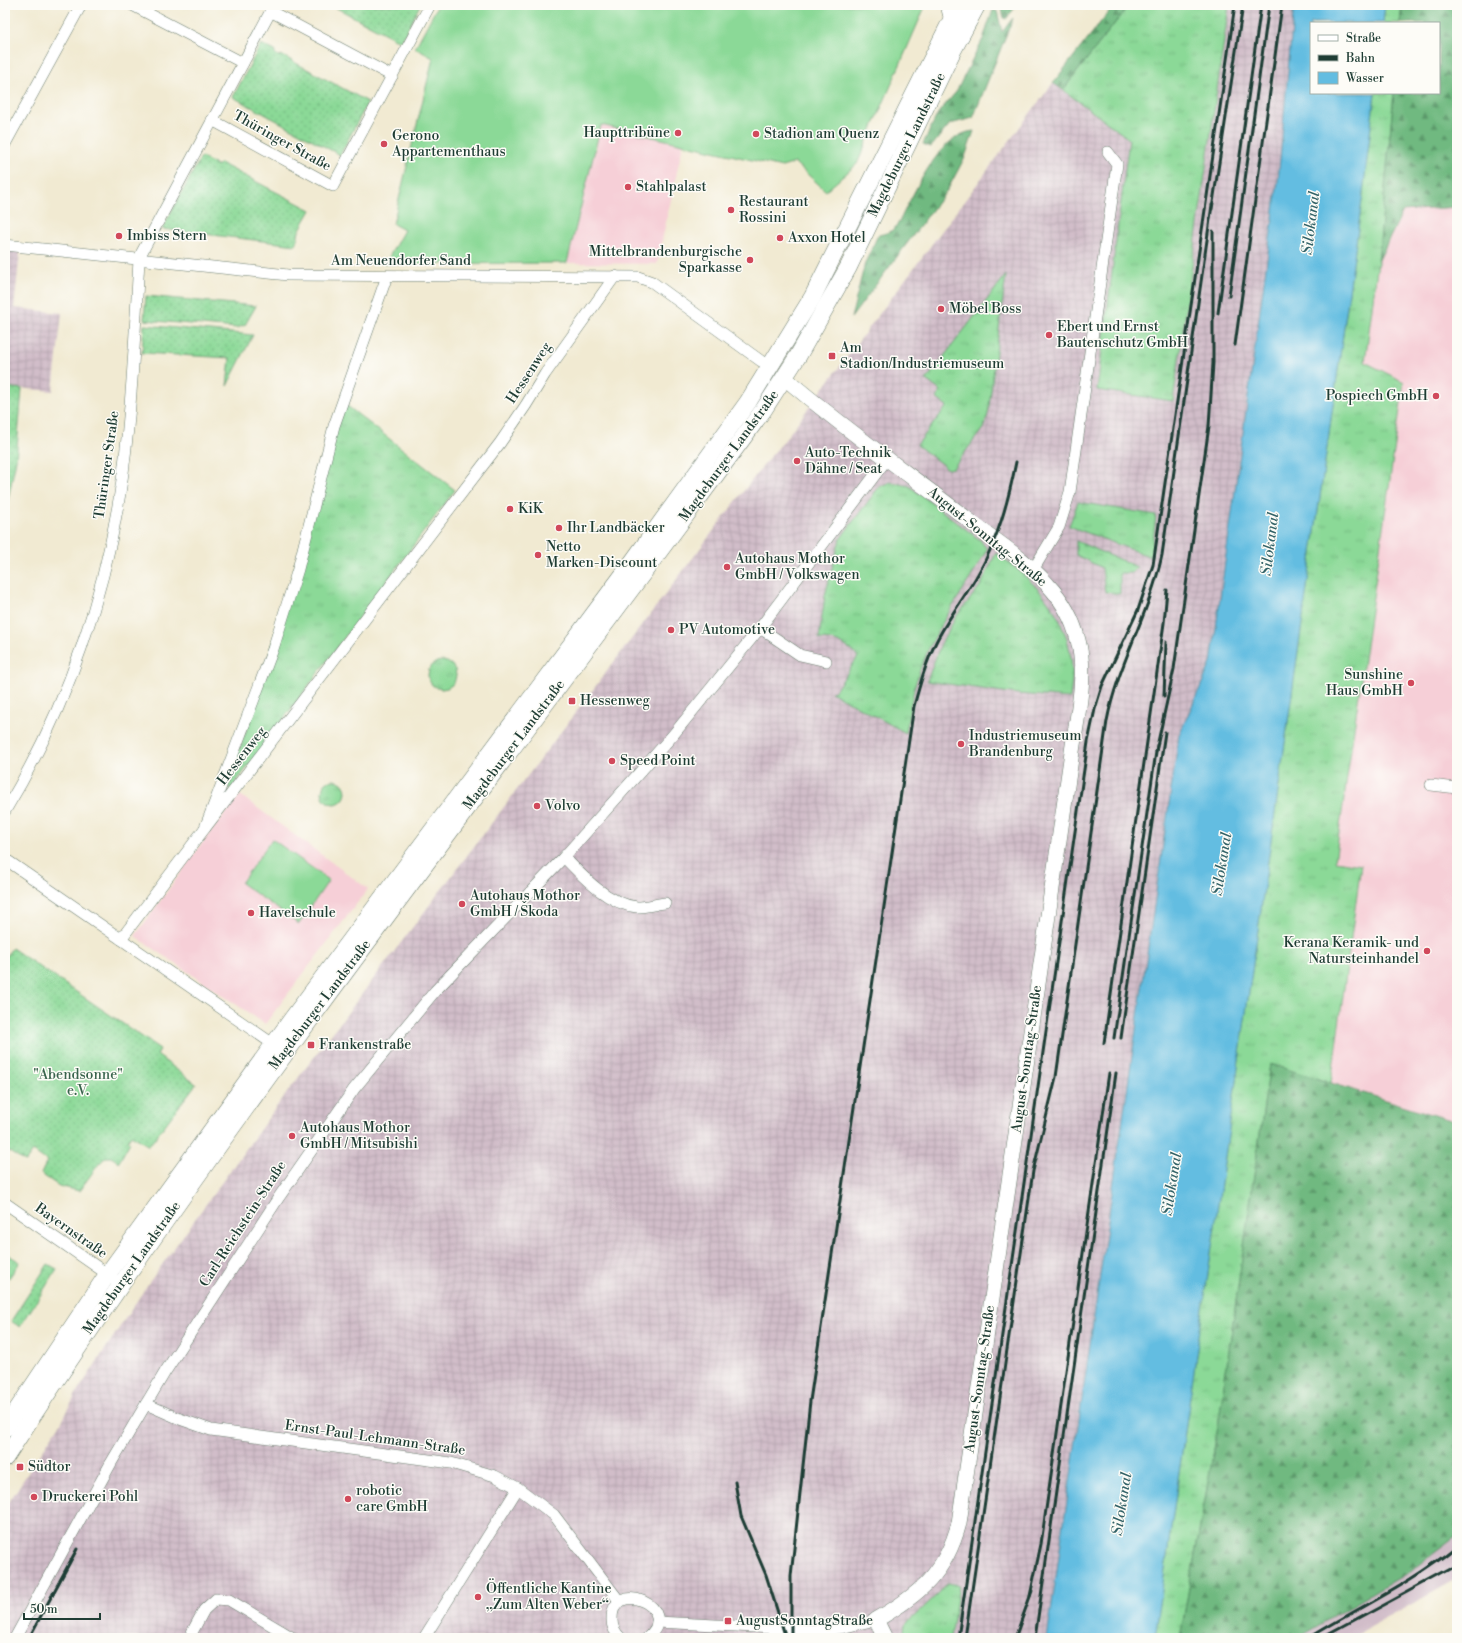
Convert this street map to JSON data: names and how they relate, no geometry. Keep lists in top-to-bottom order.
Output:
{
  "streets": {
    "main road": ["Magdeburger Landstraße"],
    "street": [
      "Thüringer Straße",
      "Am Neuendorfer Sand",
      "Hessenweg",
      "August-Sonntag-Straße",
      "Carl-Reichstein-Straße",
      "Bayernstraße",
      "Ernst-Paul-Lehmann-Straße"
    ]
  },
  "crossings": [
    ["Thüringer Straße", "Am Neuendorfer Sand"],
    ["Magdeburger Landstraße", "Am Neuendorfer Sand"],
    ["Magdeburger Landstraße", "August-Sonntag-Straße"],
    ["Magdeburger Landstraße", "Bayernstraße"],
    ["Am Neuendorfer Sand", "Hessenweg"],
    ["August-Sonntag-Straße", "Carl-Reichstein-Straße"],
    ["Carl-Reichstein-Straße", "Ernst-Paul-Lehmann-Straße"]
  ],
  "water": ["Silokanal"],
  "parks": ["\"Abendsonne\" e.V."],
  "places": {
    "other": [
      "Haupttribüne",
      "Stadion am Quenz",
      "Gerono Appartementhaus",
      "Stahlpalast",
      "Restaurant Rossini",
      "Imbiss Stern",
      "Axxon Hotel",
      "Mittelbrandenburgische Sparkasse",
      "Möbel Boss",
      "Ebert und Ernst Bautenschutz GmbH",
      "Pospiech GmbH",
      "Auto-Technik Dähne / Seat",
      "KiK",
      "Ihr Landbäcker",
      "Netto Marken-Discount",
      "Autohaus Mothor GmbH / Volkswagen",
      "PV Automotive",
      "Sunshine Haus GmbH",
      "Industriemuseum Brandenburg",
      "Speed Point",
      "Volvo",
      "Autohaus Mothor GmbH / Škoda",
      "Havelschule",
      "Kerana Keramik- und Natursteinhandel",
      "Autohaus Mothor GmbH / Mitsubishi",
      "Druckerei Pohl",
      "robotic care GmbH",
      "Öffentliche Kantine „Zum Alten Weber“"
    ],
    "transit": [
      "Am Stadion/Industriemuseum",
      "Hessenweg",
      "Frankenstraße",
      "Südtor",
      "AugustSonntagStraße"
    ]
  },
  "legend": ["Straße", "Bahn", "Wasser"],
  "scale_bar": "50 m"
}
